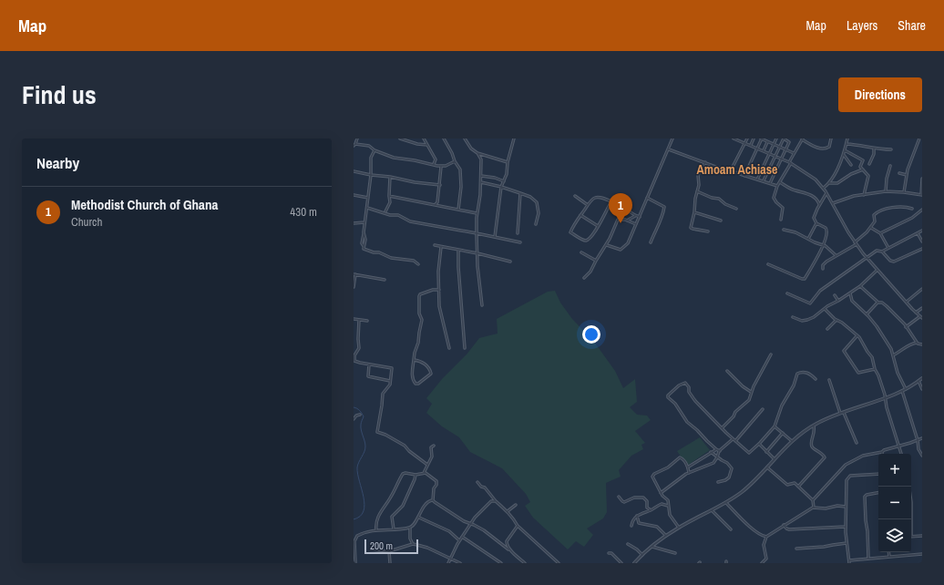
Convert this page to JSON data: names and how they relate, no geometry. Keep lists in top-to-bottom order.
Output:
{
  "districts": ["Amoam Achiase"],
  "scale_bar": "200 m",
  "page": {
    "header": "Map",
    "nav": ["Map", "Layers", "Share"],
    "title": "Find us",
    "buttons": "Directions",
    "heading": "Nearby",
    "list": [
      {
        "mark": "1",
        "name": "Methodist Church of Ghana",
        "note": "Church",
        "value": "430 m"
      }
    ],
    "pins": "1",
    "map_buttons": ["+", "−"],
    "scale": "200 m"
  }
}
